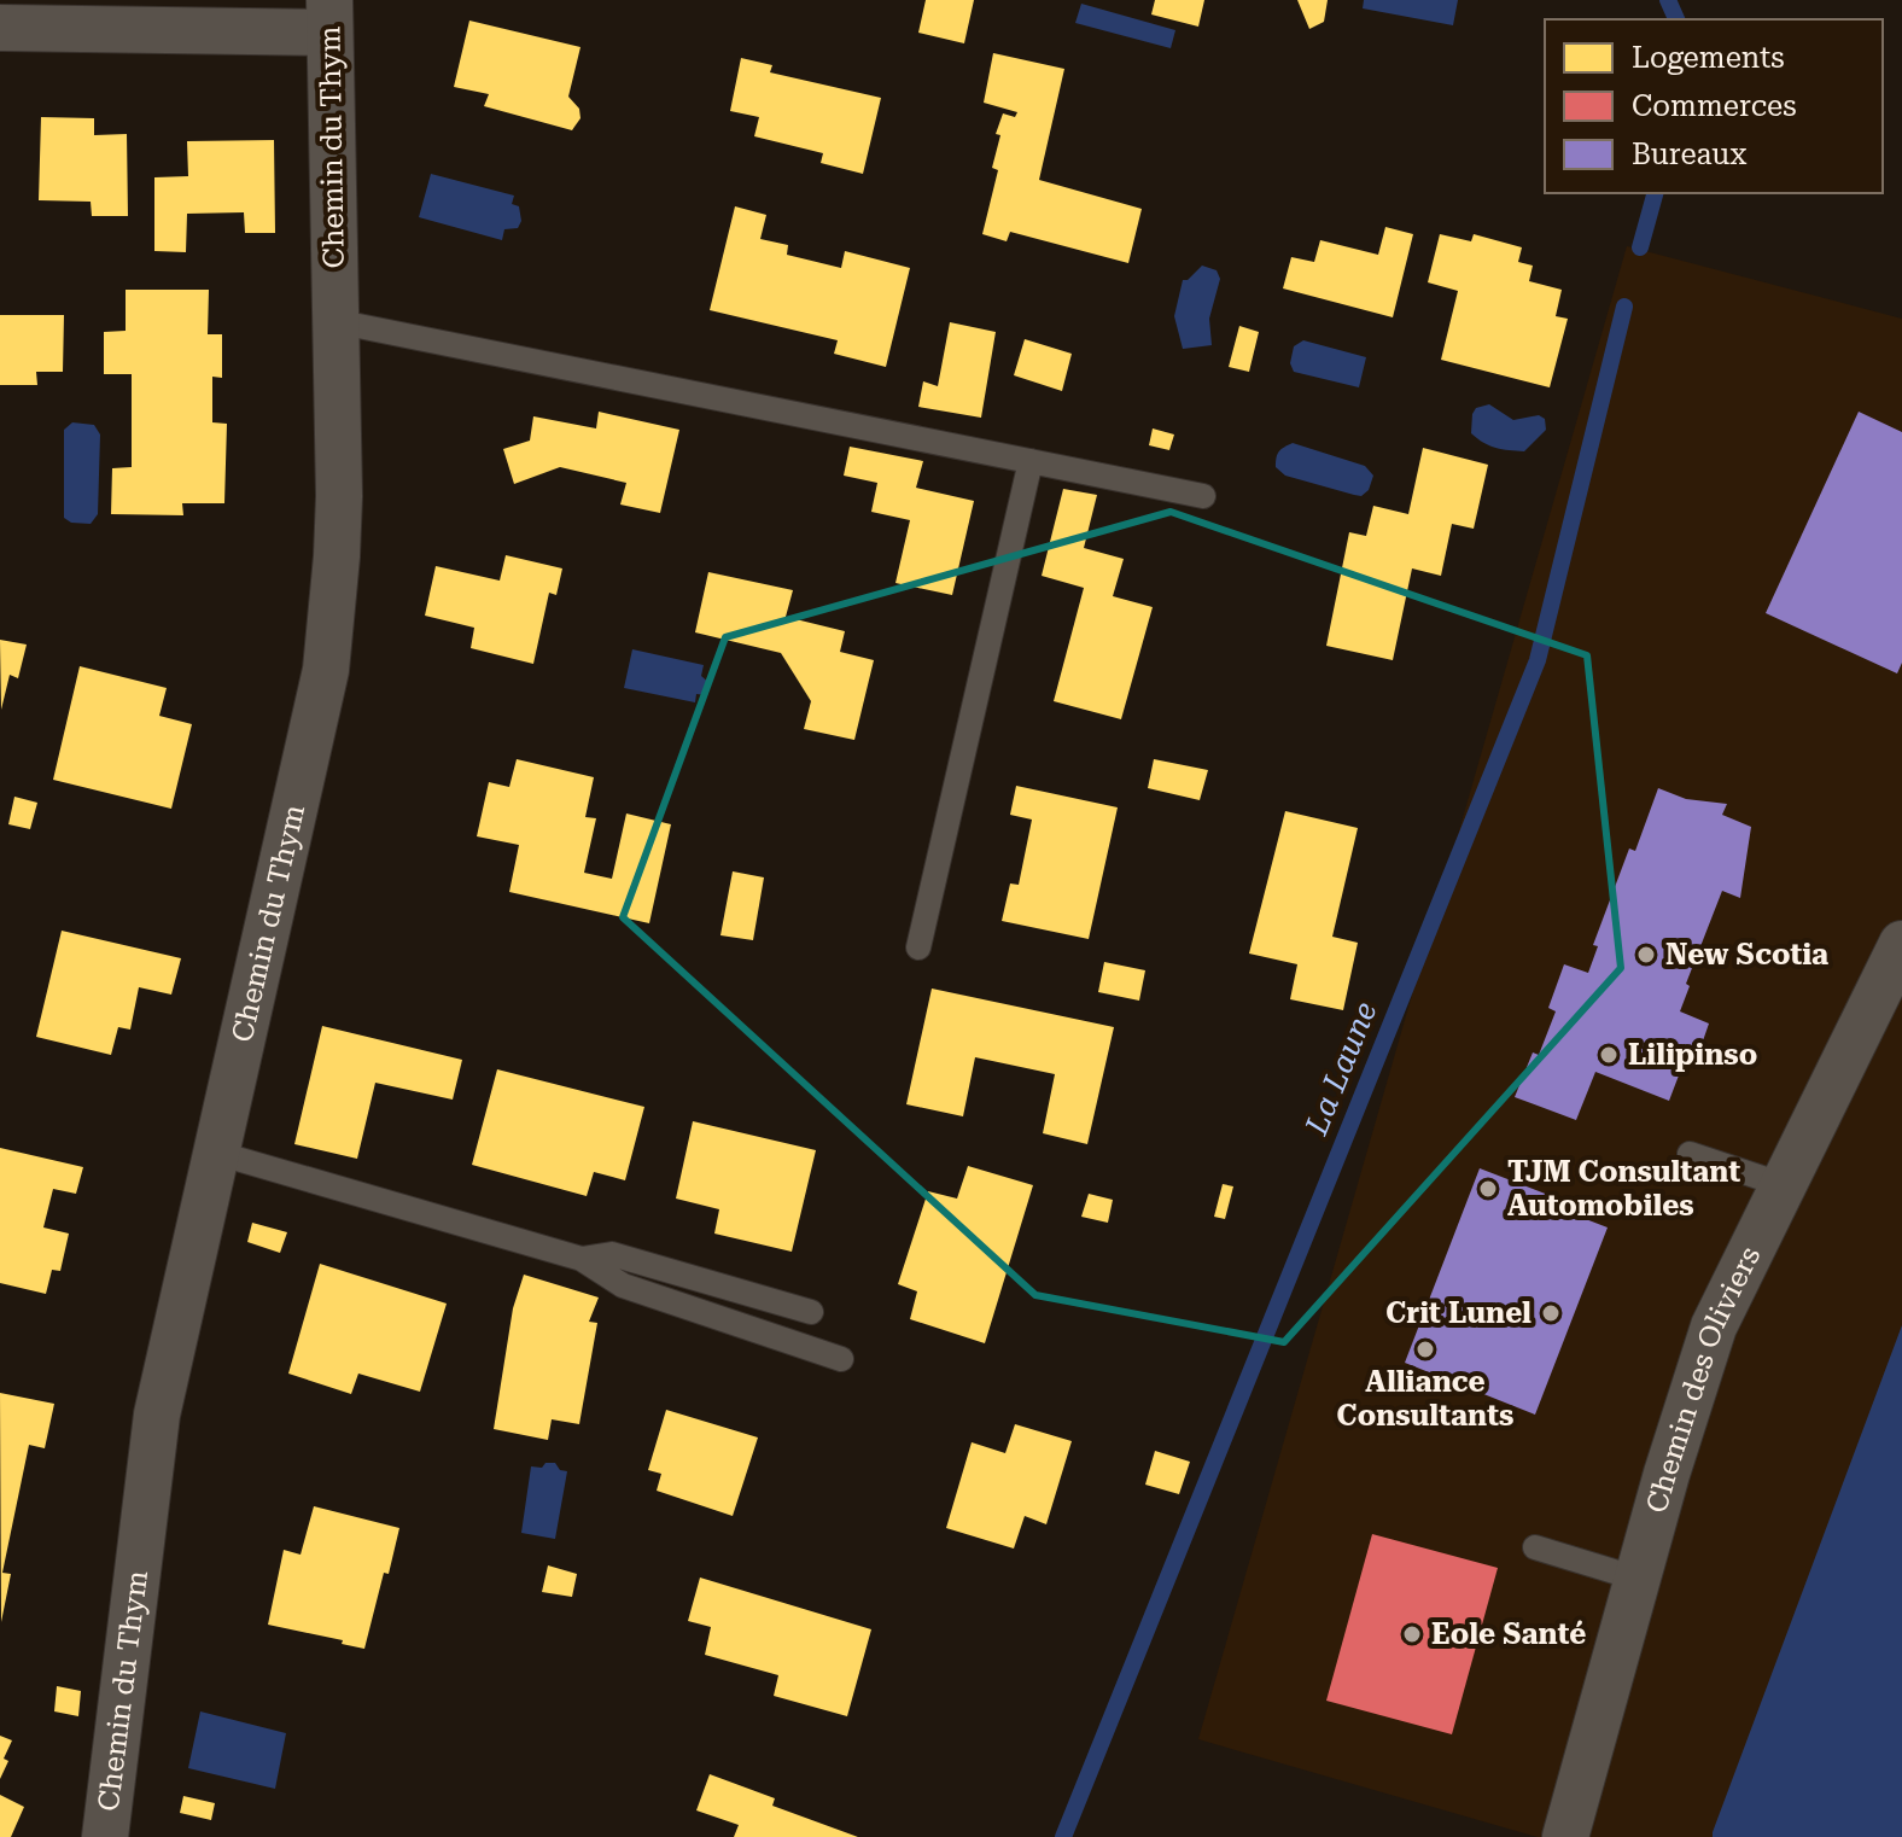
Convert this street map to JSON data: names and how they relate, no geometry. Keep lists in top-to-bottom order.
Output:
{
  "streets": {
    "street": ["Chemin du Thym", "Chemin des Oliviers"]
  },
  "water": ["La Laune"],
  "places": [
    "New Scotia",
    "Lilipinso",
    "TJM Consultant Automobiles",
    "Crit Lunel",
    "Alliance Consultants",
    "Eole Santé"
  ],
  "legend": ["Logements", "Commerces", "Bureaux"]
}
